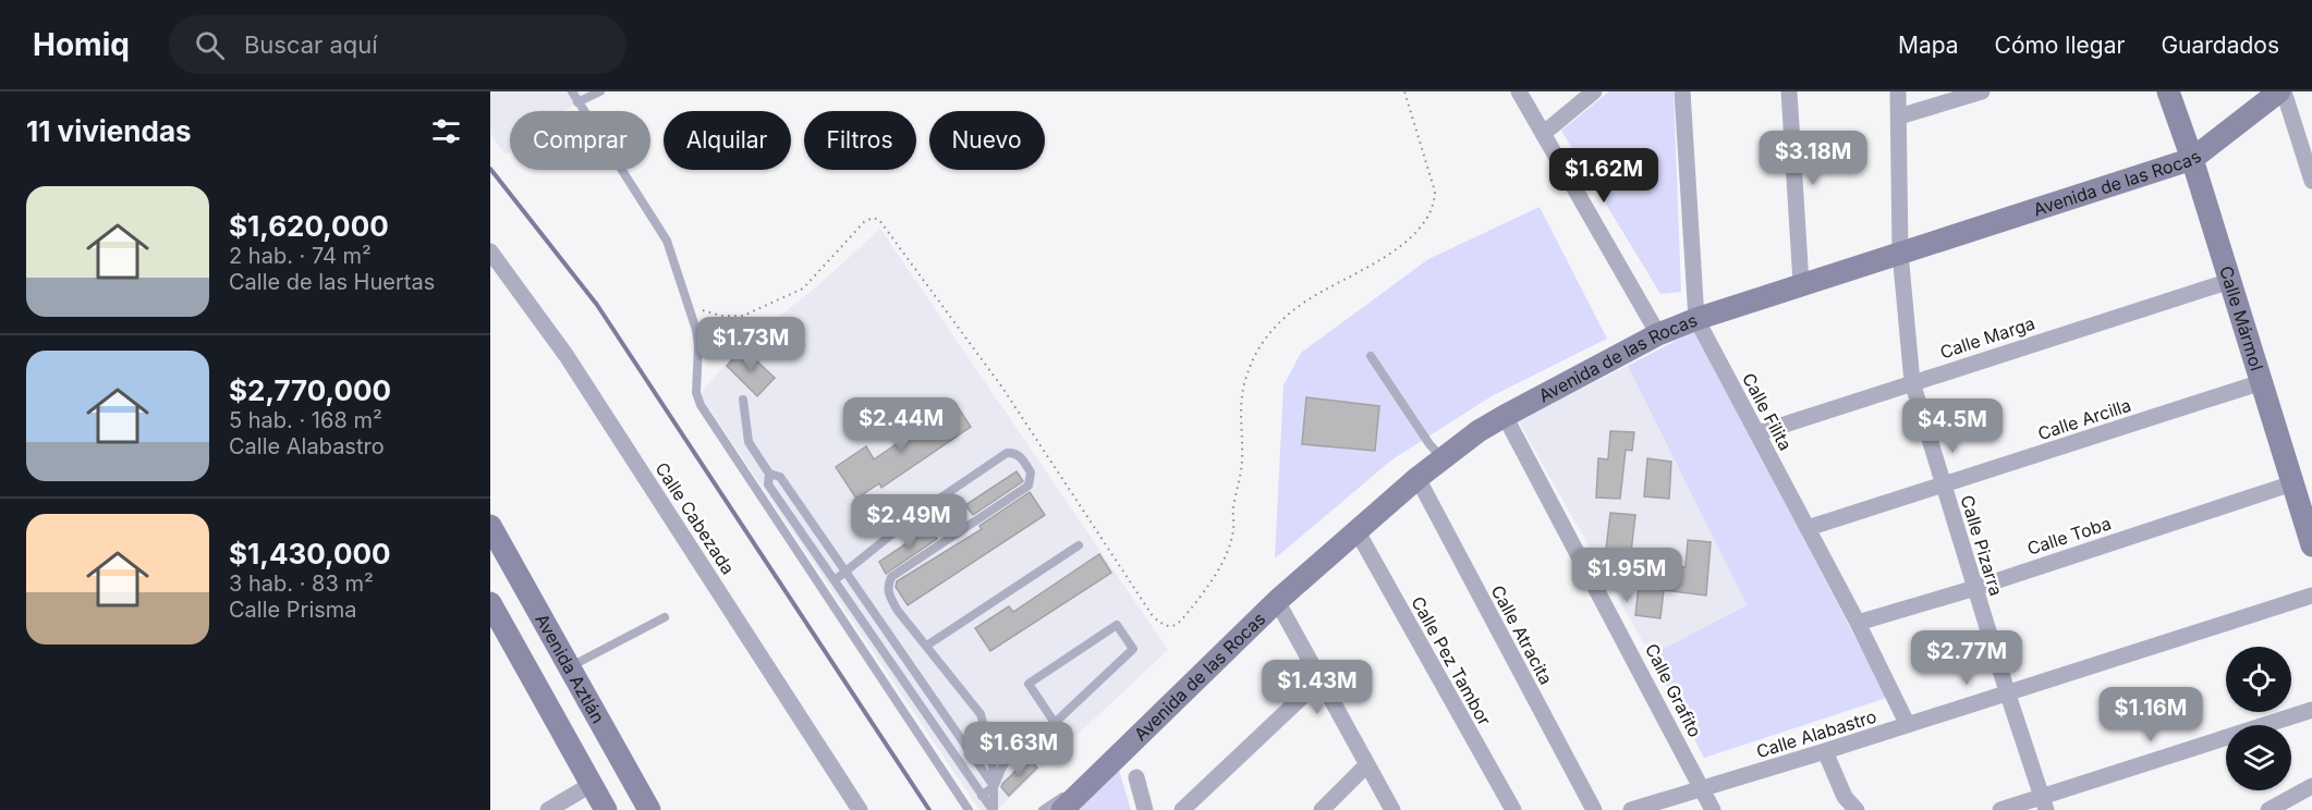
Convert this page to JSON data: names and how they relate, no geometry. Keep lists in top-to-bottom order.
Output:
{
  "streets": {
    "street": [
      "Avenida de las Rocas",
      "Calle Mármol",
      "Calle Marga",
      "Calle Filita",
      "Calle Arcilla",
      "Calle Cabezada",
      "Calle Toba",
      "Calle Pizarra",
      "Calle Atracita",
      "Calle Pez Tambor",
      "Avenida Aztlán",
      "Calle Grafito",
      "Calle Alabastro"
    ]
  },
  "crossings": [
    ["Avenida de las Rocas", "Calle Mármol"],
    ["Avenida de las Rocas", "Calle Filita"],
    ["Avenida de las Rocas", "Calle Pizarra"],
    ["Avenida de las Rocas", "Calle Atracita"],
    ["Avenida de las Rocas", "Calle Pez Tambor"],
    ["Avenida de las Rocas", "Calle Grafito"],
    ["Calle Mármol", "Calle Marga"],
    ["Calle Mármol", "Calle Arcilla"],
    ["Calle Mármol", "Calle Toba"],
    ["Calle Marga", "Calle Filita"],
    ["Calle Marga", "Calle Pizarra"],
    ["Calle Filita", "Calle Arcilla"],
    ["Calle Filita", "Calle Toba"],
    ["Calle Filita", "Calle Alabastro"],
    ["Calle Arcilla", "Calle Pizarra"],
    ["Calle Toba", "Calle Pizarra"],
    ["Calle Pizarra", "Calle Alabastro"],
    ["Calle Grafito", "Calle Alabastro"]
  ],
  "page": {
    "header": "Homiq",
    "search": "Buscar aquí",
    "nav": ["Mapa", "Cómo llegar", "Guardados"],
    "heading": "11 viviendas",
    "chip": [
      "Comprar",
      "Alquilar",
      "Filtros",
      "Nuevo"
    ],
    "price": [
      "$3.18M",
      "$1.62M",
      "$1.73M",
      "$2.44M",
      "$4.5M",
      "$2.49M",
      "$1.95M",
      "$2.77M",
      "$1.43M",
      "$1.16M",
      "$1.63M"
    ],
    "list": [
      {
        "name": "$1,620,000",
        "note": "2 hab. · 74 m² · Calle de las Huertas"
      },
      {
        "name": "$2,770,000",
        "note": "5 hab. · 168 m² · Calle Alabastro"
      },
      {
        "name": "$1,430,000",
        "note": "3 hab. · 83 m² · Calle Prisma"
      }
    ]
  }
}
